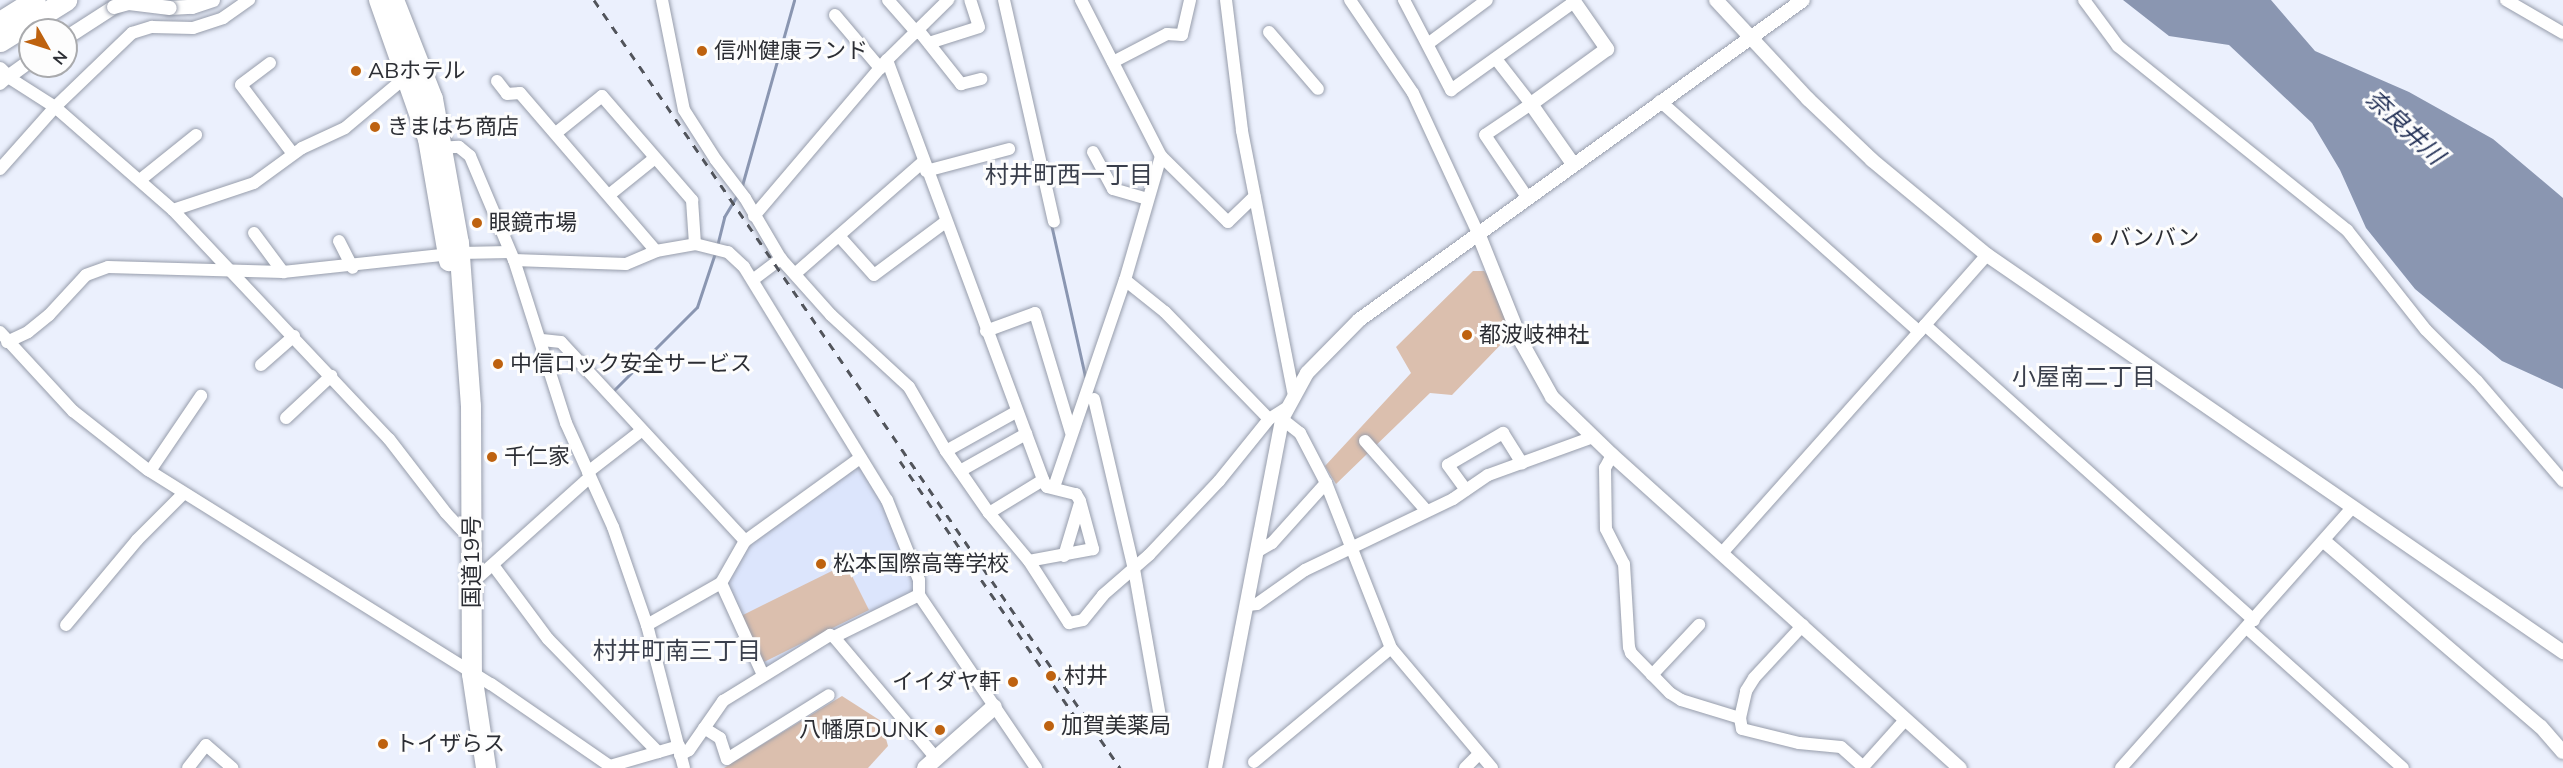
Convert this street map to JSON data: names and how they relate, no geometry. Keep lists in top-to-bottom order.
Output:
{
  "streets": {
    "highway": ["国道19号"]
  },
  "districts": ["村井町西一丁目", "小屋南二丁目", "村井町南三丁目"],
  "water": ["奈良井川"],
  "places": [
    "信州健康ランド",
    "ABホテル",
    "きまはち商店",
    "眼鏡市場",
    "バンバン",
    "都波岐神社",
    "中信ロック安全サービス",
    "千仁家",
    "松本国際高等学校",
    "村井",
    "イイダヤ軒",
    "加賀美薬局",
    "八幡原DUNK",
    "トイザらス"
  ],
  "north": "bottom right"
}
